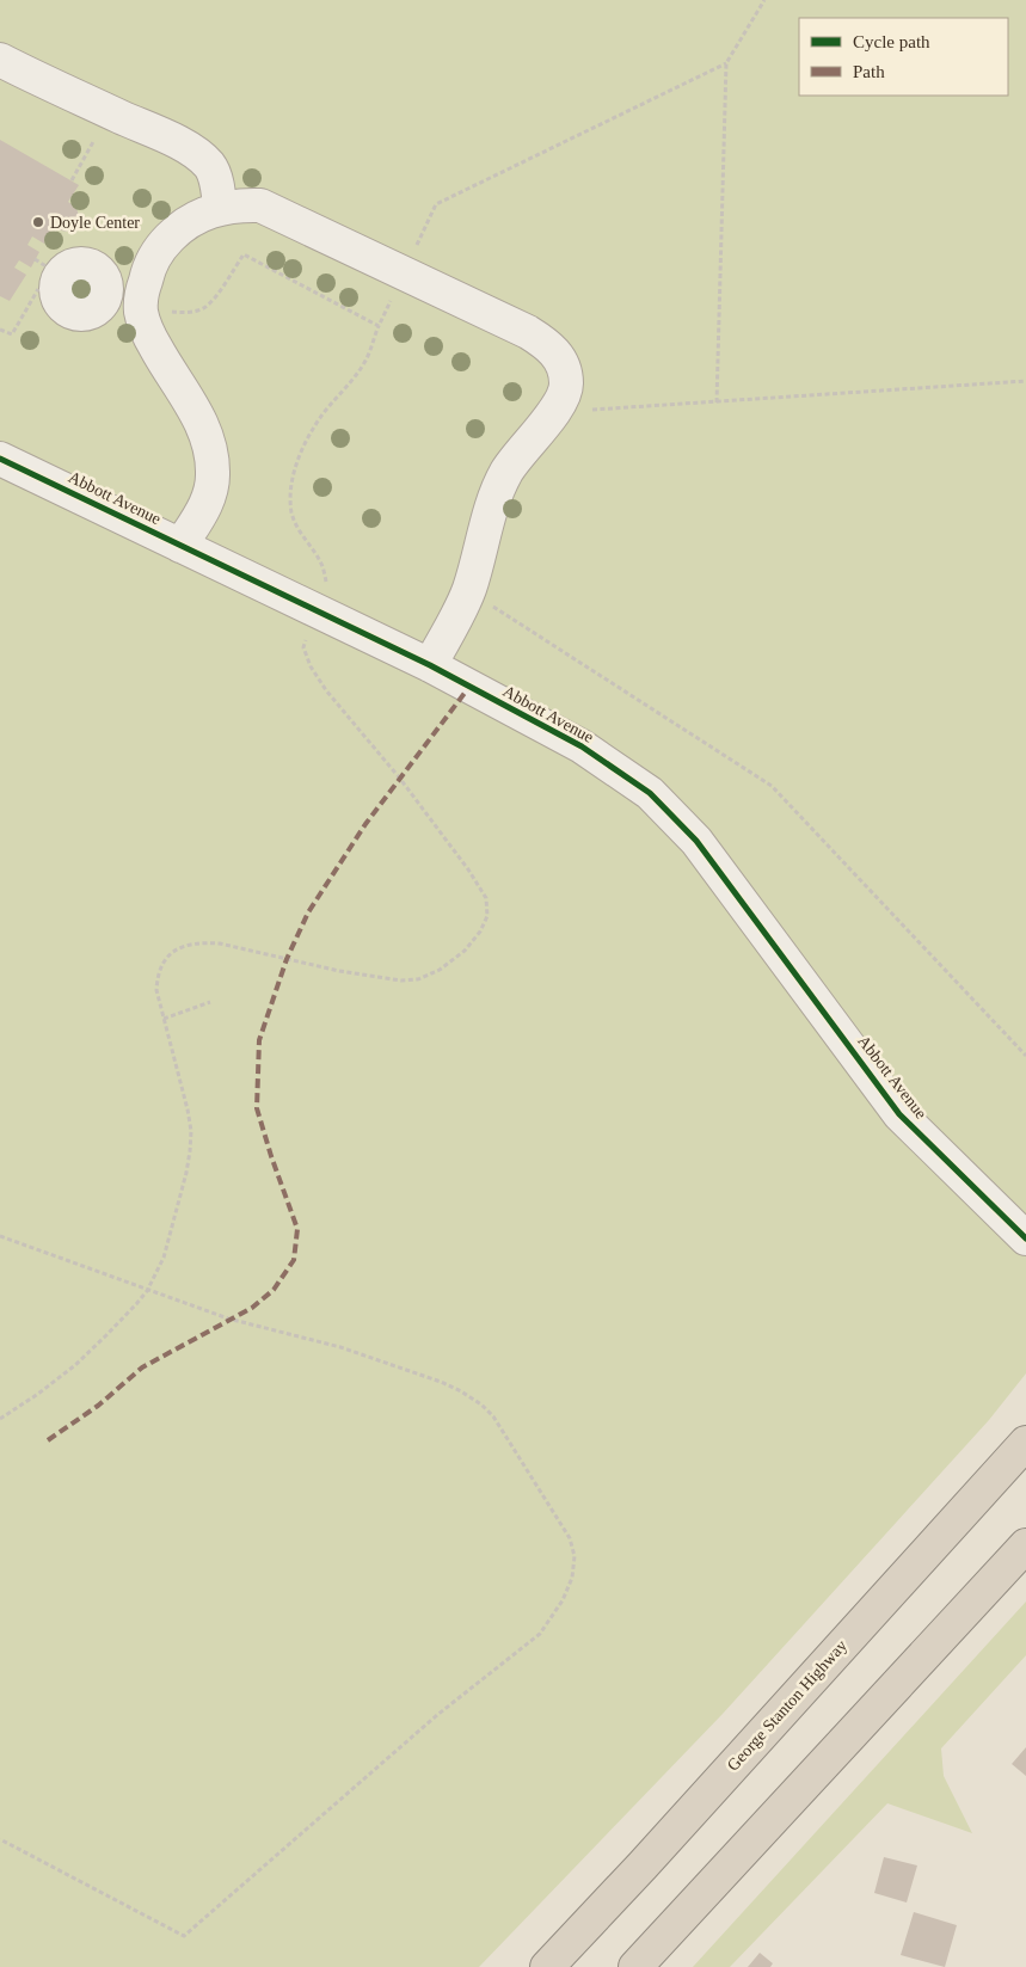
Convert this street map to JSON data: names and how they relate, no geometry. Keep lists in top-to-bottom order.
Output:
{
  "streets": {
    "highway": ["George Stanton Highway"],
    "street": ["Abbott Avenue"]
  },
  "places": ["Doyle Center"],
  "legend": ["Cycle path", "Path"]
}
